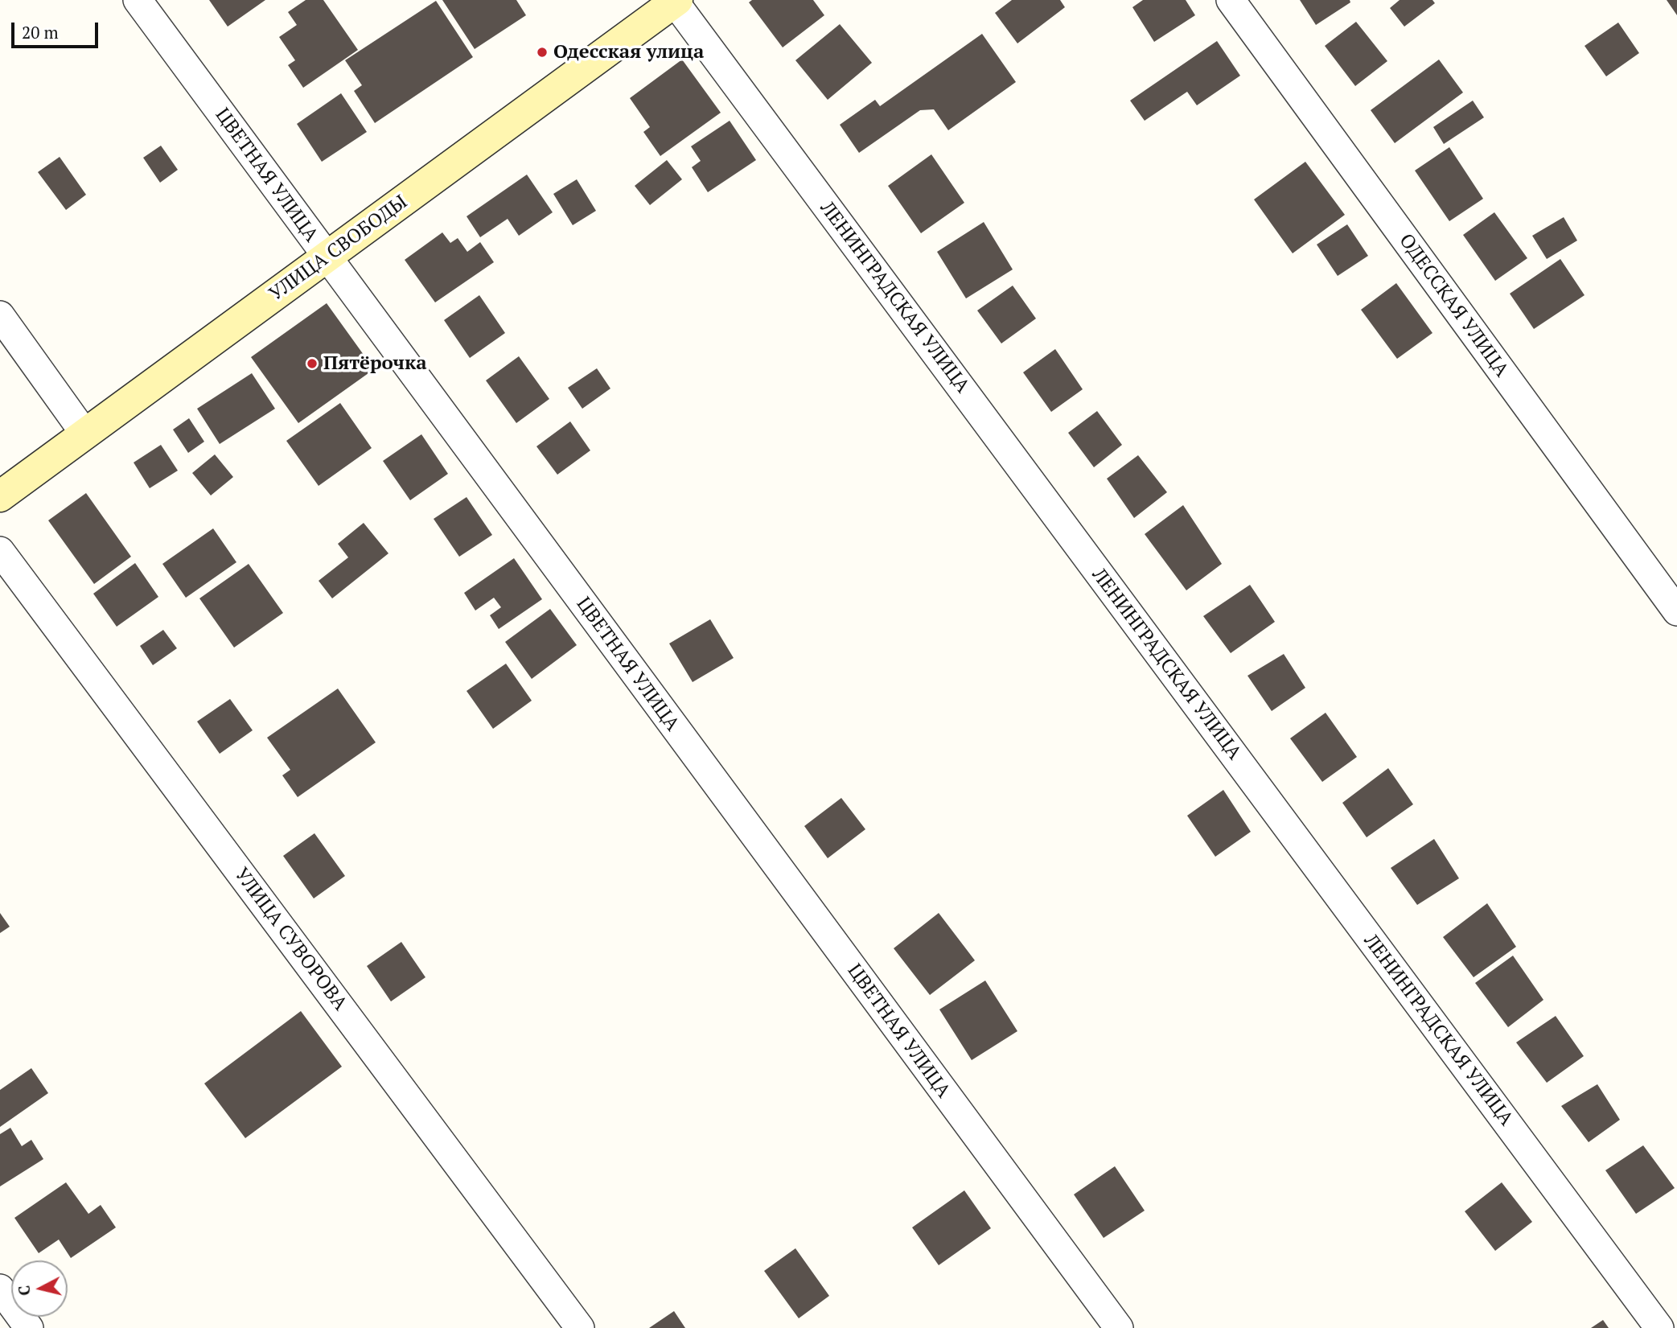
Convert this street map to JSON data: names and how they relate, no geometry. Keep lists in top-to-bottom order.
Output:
{
  "streets": {
    "main road": ["УЛИЦА СВОБОДЫ"],
    "street": [
      "ЦВЕТНАЯ УЛИЦА",
      "ЛЕНИНГРАДСКАЯ УЛИЦА",
      "ОДЕССКАЯ УЛИЦА",
      "УЛИЦА СУВОРОВА"
    ]
  },
  "crossings": [
    ["ЦВЕТНАЯ УЛИЦА", "УЛИЦА СВОБОДЫ"],
    ["УЛИЦА СВОБОДЫ", "ЛЕНИНГРАДСКАЯ УЛИЦА"]
  ],
  "places": ["Одесская улица", "Пятёрочка"],
  "scale_bar": "20 m",
  "north": "left"
}
